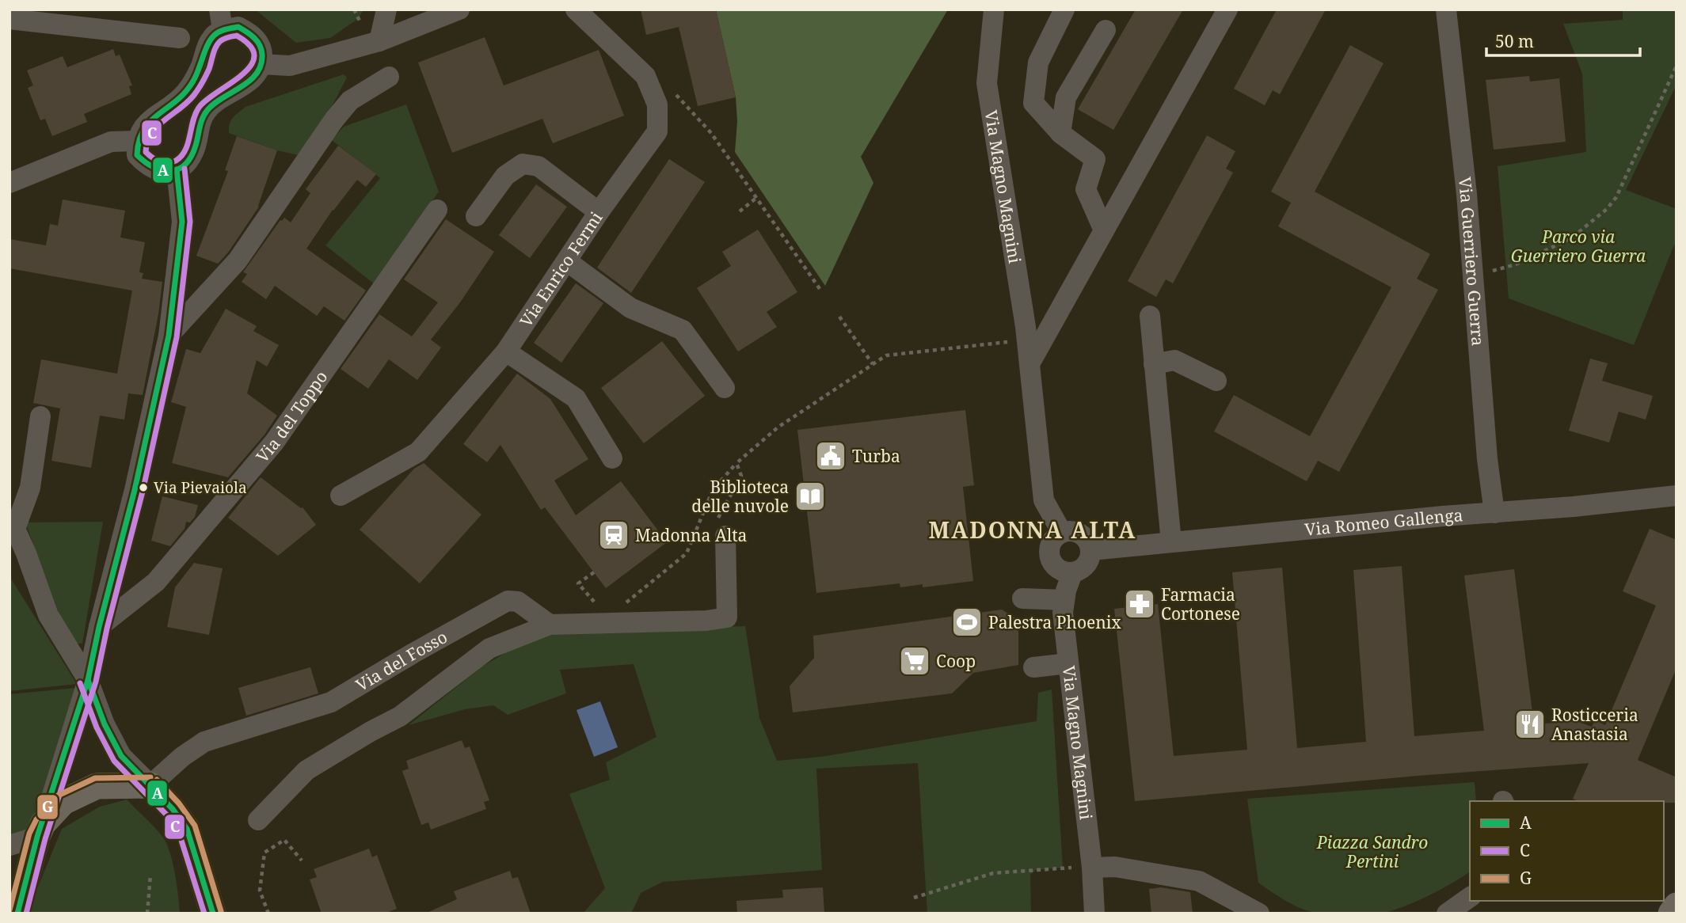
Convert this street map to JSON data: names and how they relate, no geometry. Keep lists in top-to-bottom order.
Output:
{
  "streets": {
    "street": [
      "Via Magno Magnini",
      "Via Guerriero Guerra",
      "Via Enrico Fermi",
      "Via del Toppo",
      "Via Romeo Gallenga",
      "Via del Fosso"
    ]
  },
  "crossings": [
    ["Via Magno Magnini", "Via Romeo Gallenga"],
    ["Via Guerriero Guerra", "Via Romeo Gallenga"]
  ],
  "districts": ["MADONNA ALTA"],
  "parks": ["Parco via Guerriero Guerra", "Piazza Sandro Pertini"],
  "places": {
    "public building": ["Turba"],
    "other": ["Via Pievaiola"],
    "library": ["Biblioteca delle nuvole"],
    "station": ["Madonna Alta"],
    "pharmacy": ["Farmacia Cortonese"],
    "sports": ["Palestra Phoenix"],
    "supermarket": ["Coop"],
    "restaurant": ["Rosticceria Anastasia"]
  },
  "lines": ["transit line A", "transit line C", "transit line G"],
  "legend": ["A", "C", "G"],
  "scale_bar": "50 m"
}
